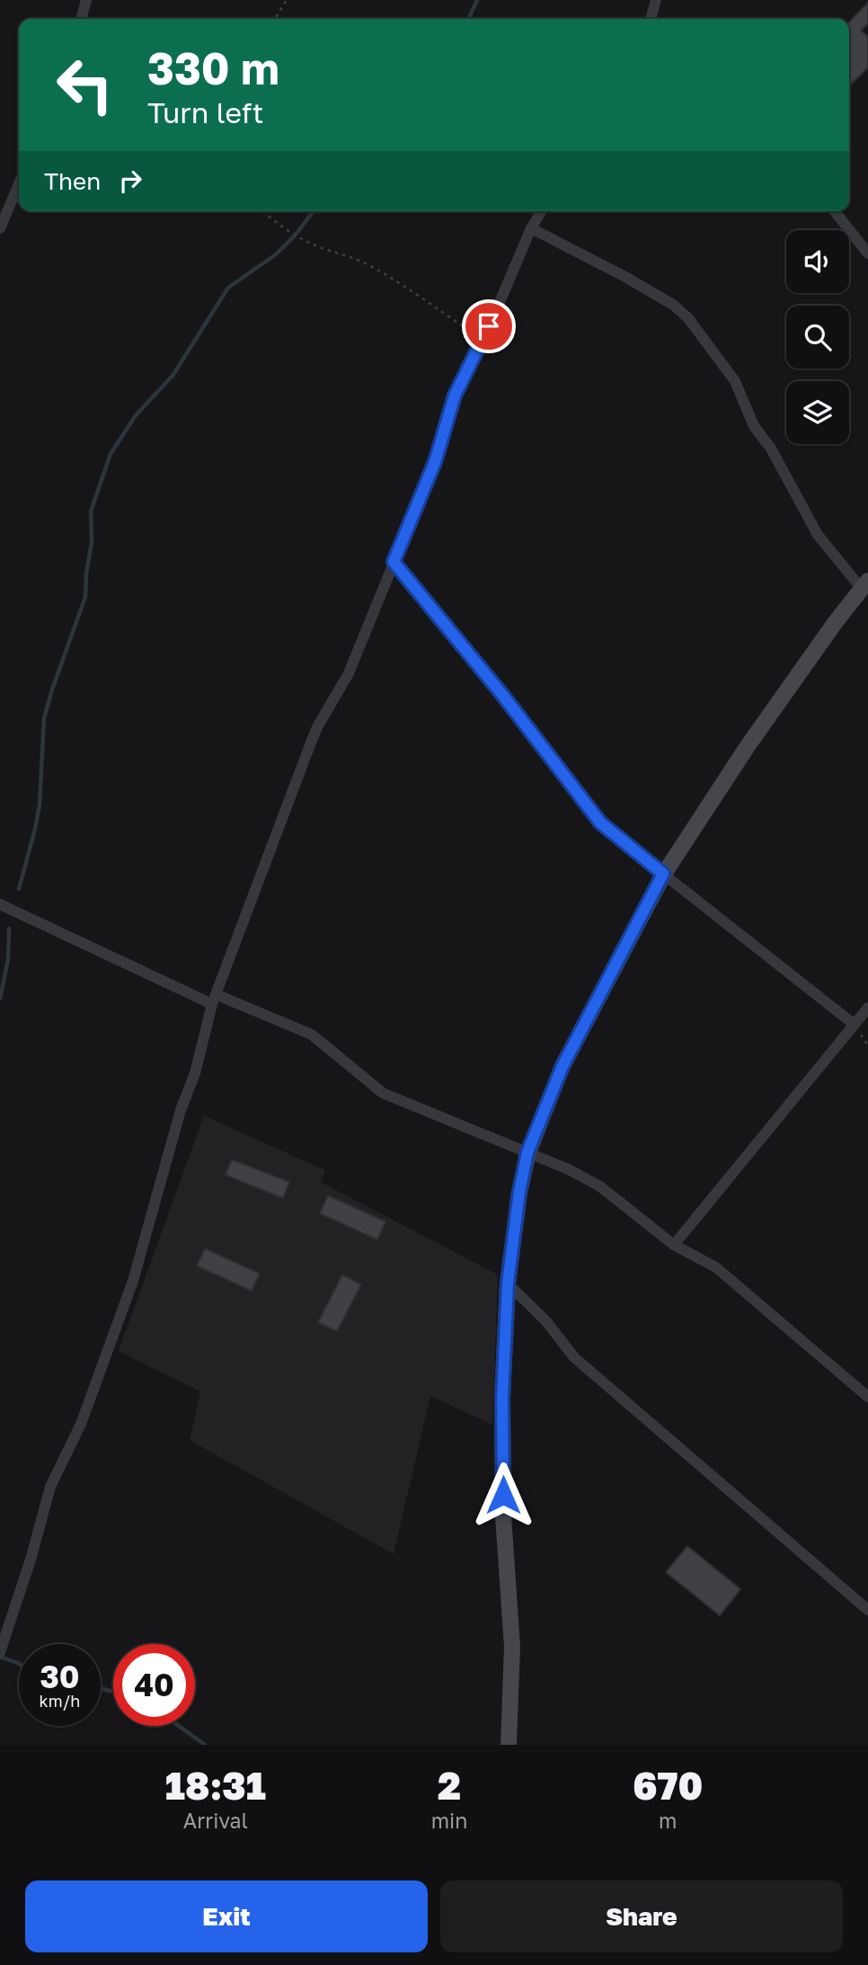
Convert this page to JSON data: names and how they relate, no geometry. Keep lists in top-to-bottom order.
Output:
{
  "page": {
    "turn": ["330 m", "Turn left"],
    "then": "Then",
    "speed": "30 km/h",
    "limit": "40",
    "eta": [
      "18:31",
      "Arrival",
      "2",
      "min",
      "670",
      "m"
    ],
    "buttons": ["Exit", "Share"]
  }
}
